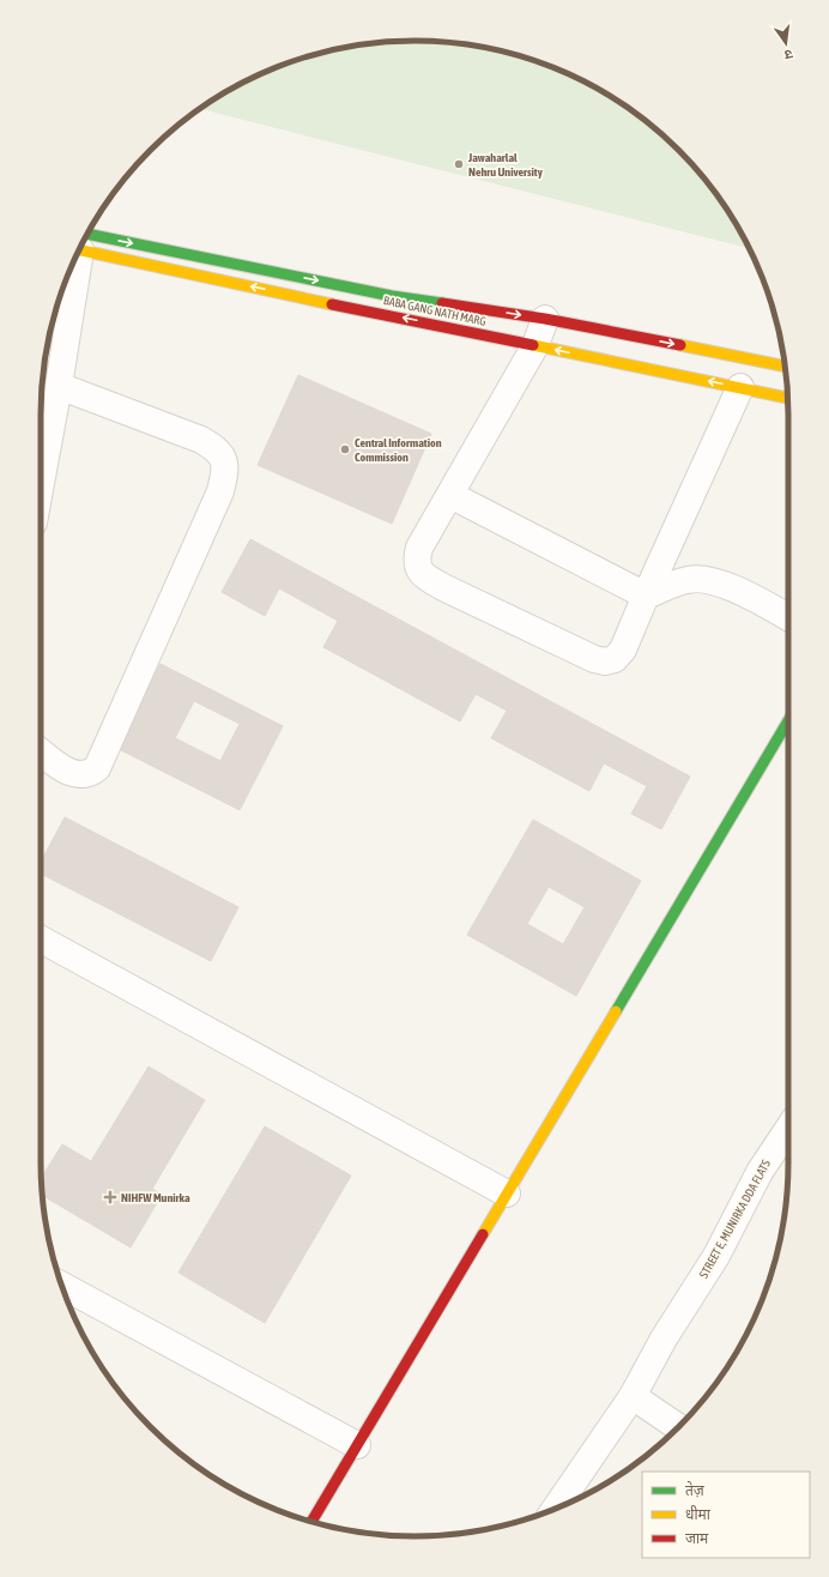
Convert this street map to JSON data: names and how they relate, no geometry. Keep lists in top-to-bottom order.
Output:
{
  "streets": {
    "street": ["BABA GANG NATH MARG", "STREET E, MUNIRKA DDA FLATS"]
  },
  "places": {
    "other": ["Jawaharlal Nehru University", "Central Information Commission"],
    "health": ["NIHFW Munirka"]
  },
  "legend": ["तेज़", "धीमा", "जाम"],
  "north": "bottom"
}
